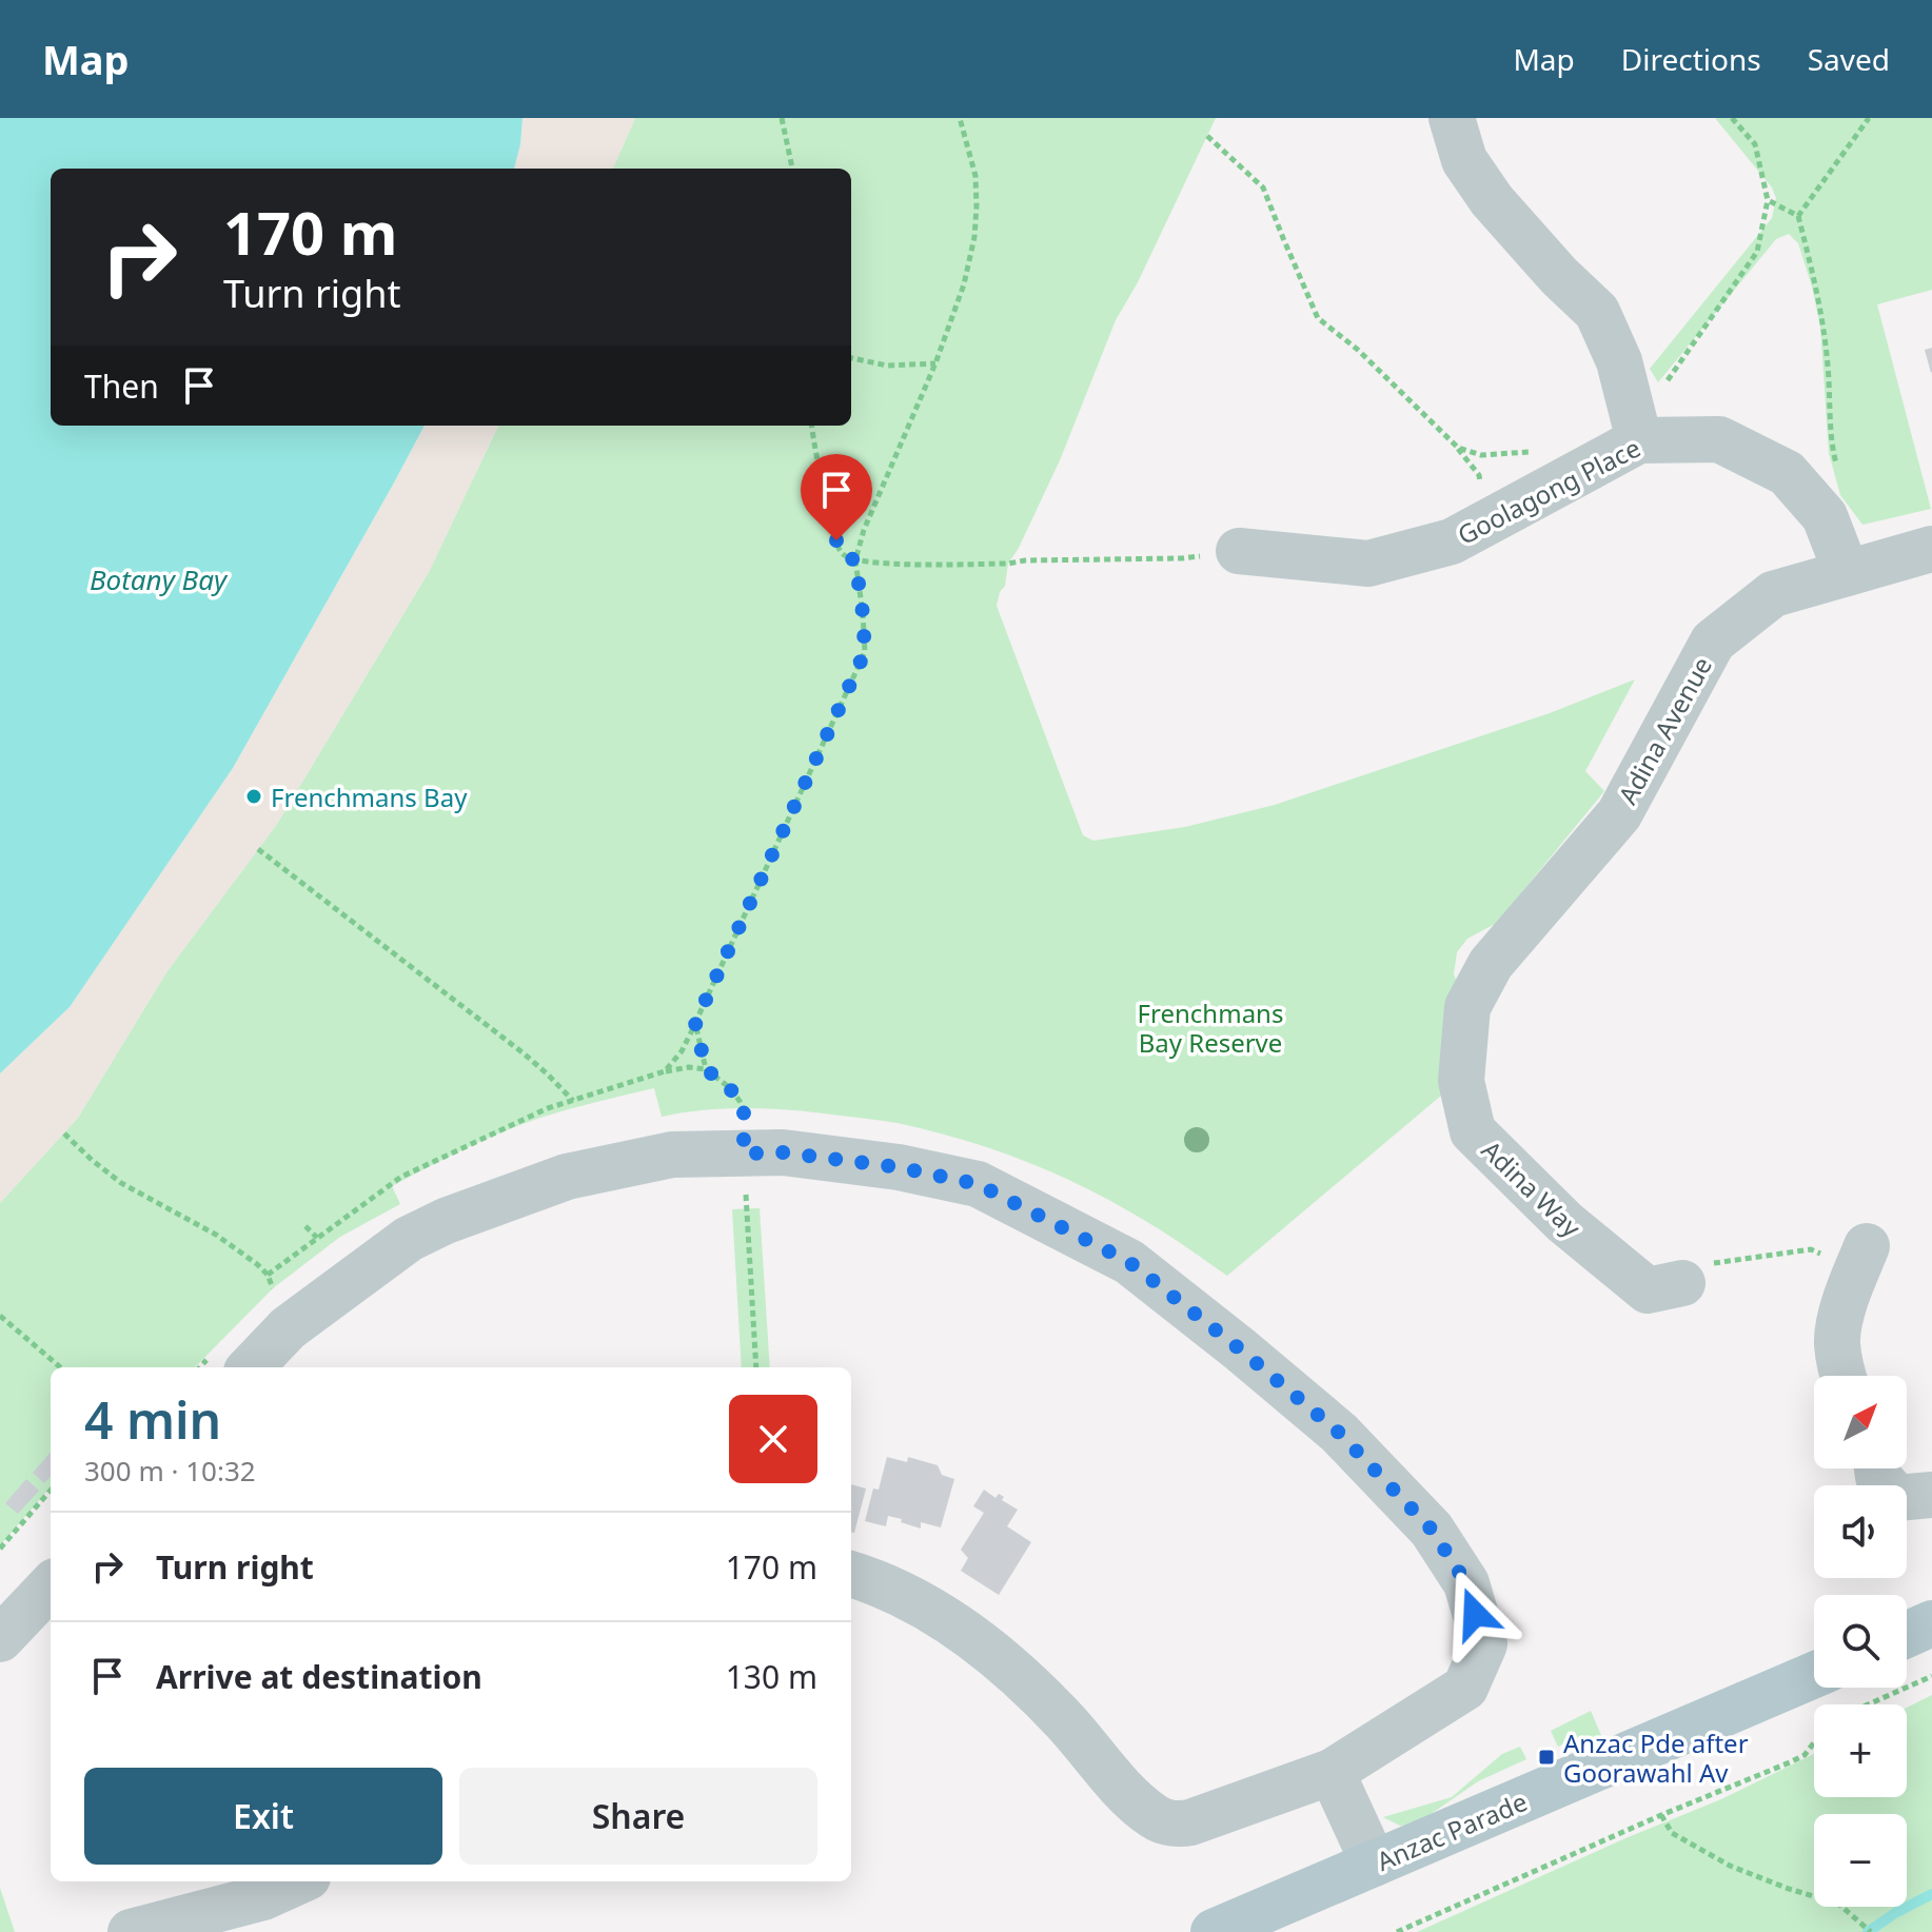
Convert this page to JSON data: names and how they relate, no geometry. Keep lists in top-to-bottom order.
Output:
{
  "streets": {
    "main road": ["Anzac Parade"],
    "street": ["Goolagong Place", "Adina Avenue", "Adina Way"]
  },
  "crossings": [
    ["Goolagong Place", "Adina Avenue"],
    ["Adina Avenue", "Adina Way"]
  ],
  "water": ["Botany Bay"],
  "parks": ["Frenchmans Bay Reserve"],
  "places": {
    "other": ["Frenchmans Bay"],
    "transit": ["Anzac Pde after Goorawahl Av"]
  },
  "north": "top right",
  "page": {
    "header": "Map",
    "nav": ["Map", "Directions", "Saved"],
    "turn": ["170 m", "Turn right"],
    "then": "Then",
    "heading": ["4 min", "300 m · 10:32"],
    "map_buttons": ["+", "−"],
    "list": [
      {
        "name": "Turn right",
        "value": "170 m"
      },
      {
        "name": "Arrive at destination",
        "value": "130 m"
      }
    ],
    "buttons": ["Exit", "Share"]
  }
}
